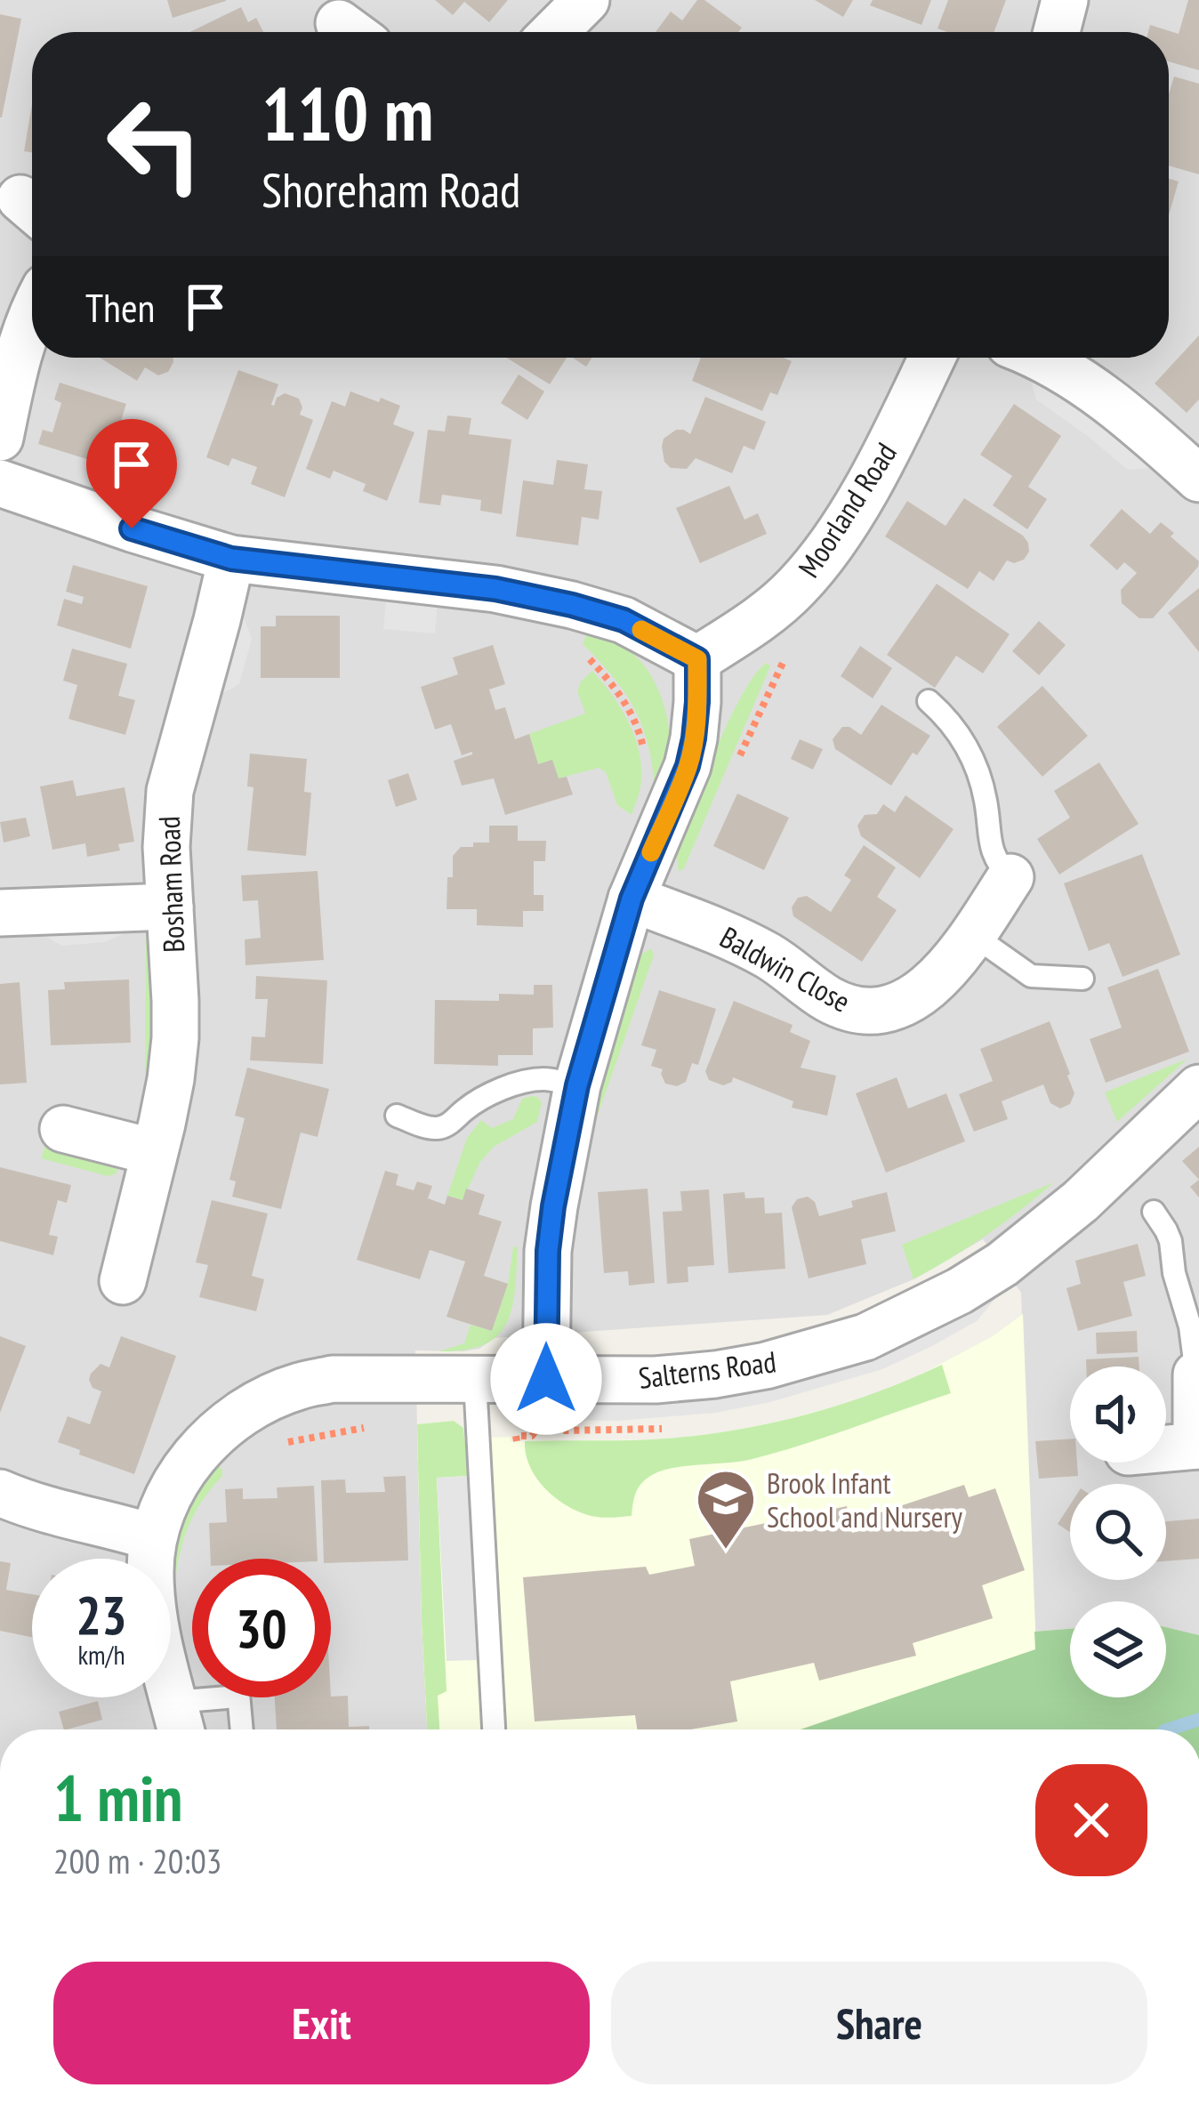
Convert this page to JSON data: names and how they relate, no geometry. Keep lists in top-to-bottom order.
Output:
{
  "streets": {
    "street": [
      "Moorland Road",
      "Bosham Road",
      "Baldwin Close",
      "Salterns Road"
    ]
  },
  "places": {
    "school or university": ["Brook Infant School and Nursery"]
  },
  "page": {
    "turn": ["110 m", "Shoreham Road"],
    "then": "Then",
    "speed": "23 km/h",
    "limit": "30",
    "heading": ["1 min", "200 m · 20:03"],
    "buttons": ["Exit", "Share"]
  }
}
